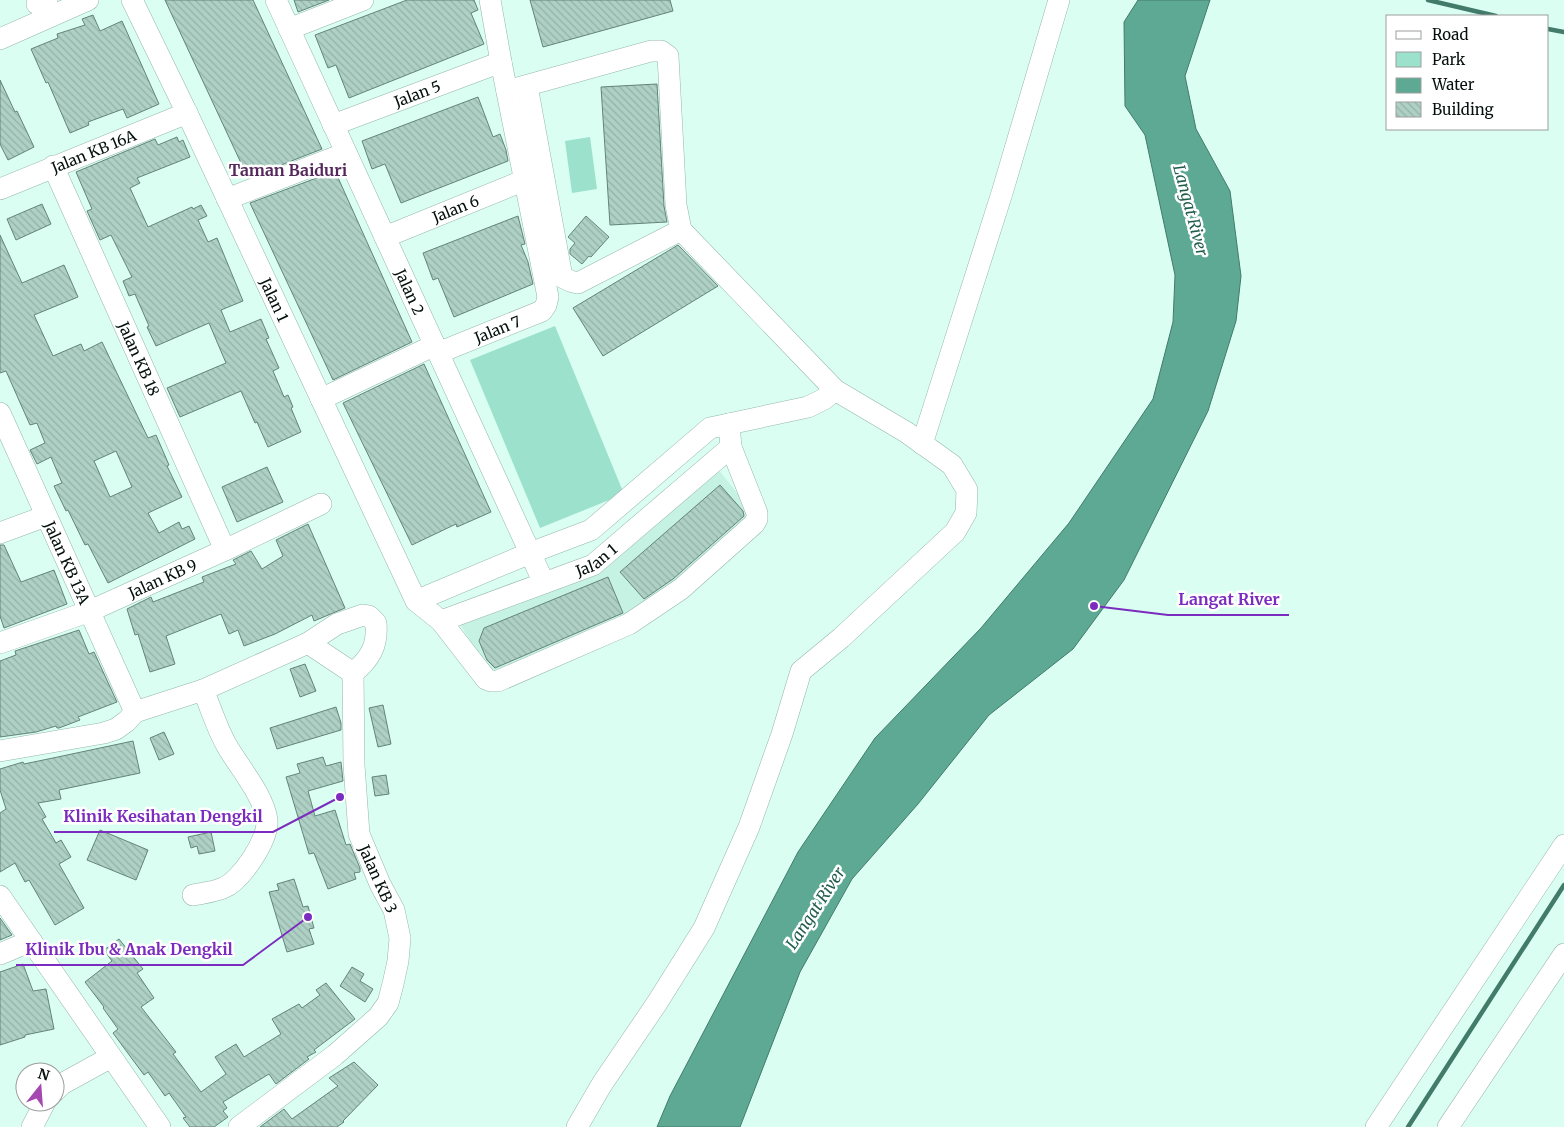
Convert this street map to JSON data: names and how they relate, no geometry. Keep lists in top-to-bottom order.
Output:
{
  "streets": {
    "street": [
      "Jalan 5",
      "Jalan KB 16A",
      "Jalan 6",
      "Jalan 2",
      "Jalan 1",
      "Jalan 7",
      "Jalan KB 18",
      "Jalan KB 13A",
      "Jalan KB 9",
      "Jalan KB 3"
    ]
  },
  "crossings": [
    ["Jalan 5", "Jalan 2"],
    ["Jalan KB 16A", "Jalan 1"],
    ["Jalan KB 16A", "Jalan KB 18"],
    ["Jalan 6", "Jalan 2"],
    ["Jalan 6", "Jalan 7"],
    ["Jalan 2", "Jalan 1"],
    ["Jalan 2", "Jalan 7"],
    ["Jalan 1", "Jalan 7"],
    ["Jalan KB 18", "Jalan KB 9"],
    ["Jalan KB 13A", "Jalan KB 9"]
  ],
  "districts": ["Taman Baiduri"],
  "water": ["Langat River"],
  "places": ["Langat River", "Klinik Kesihatan Dengkil", "Klinik Ibu & Anak Dengkil"],
  "legend": [
    "Road",
    "Park",
    "Water",
    "Building"
  ],
  "north": "top"
}
